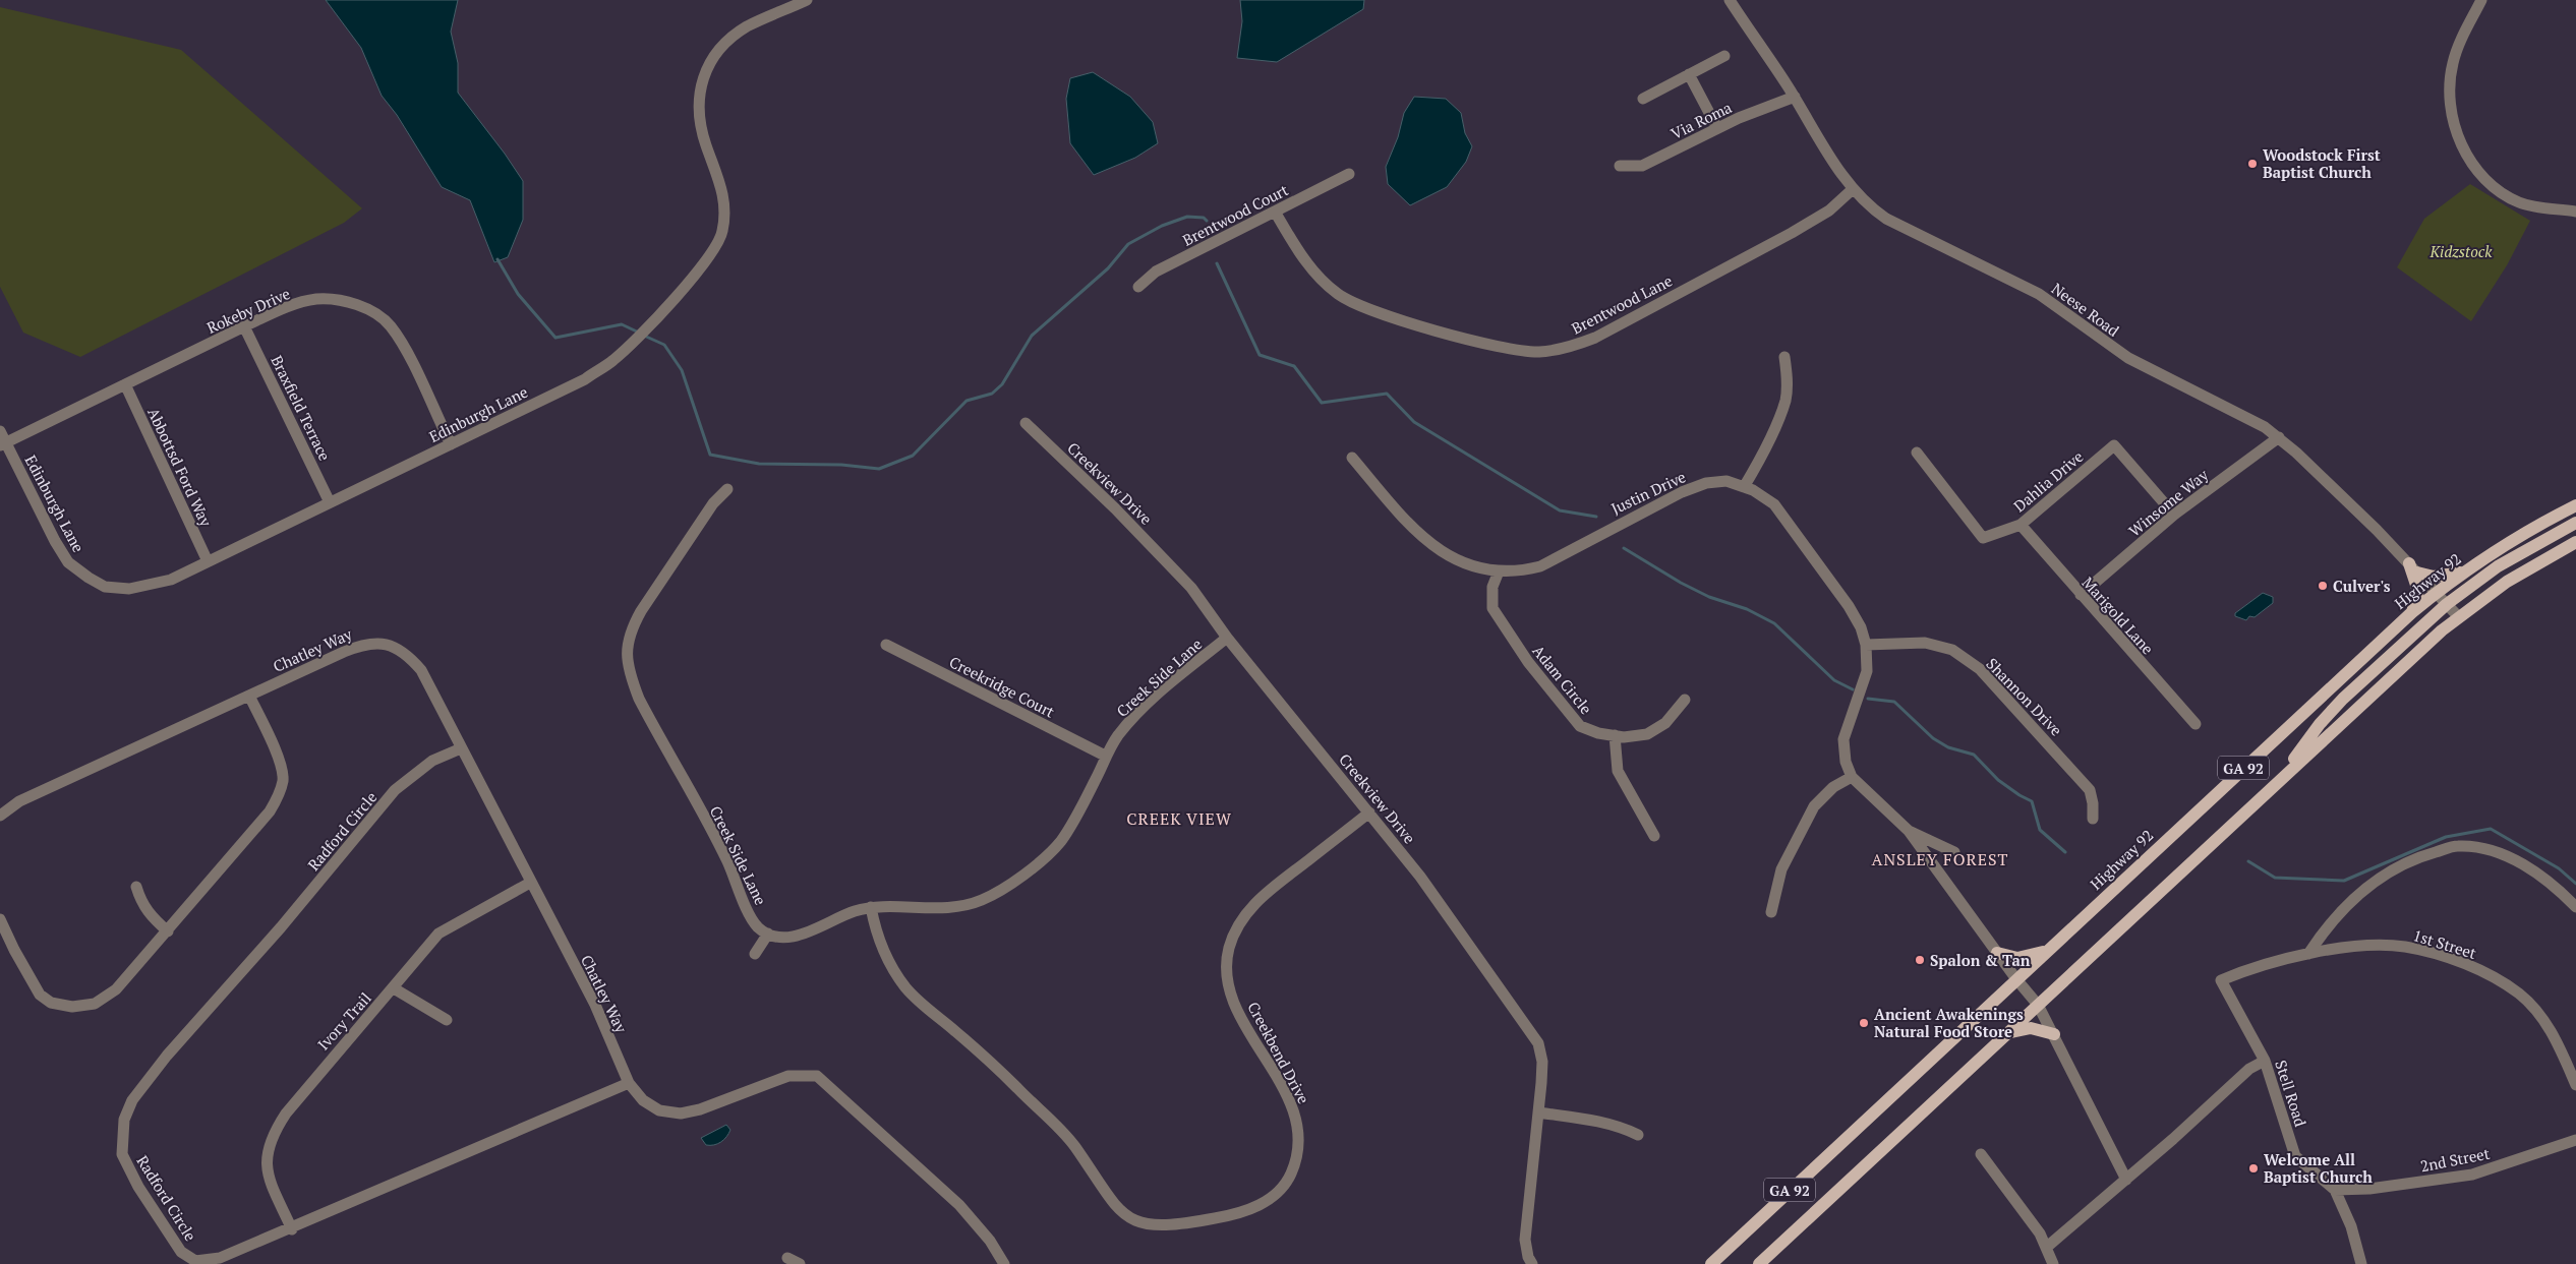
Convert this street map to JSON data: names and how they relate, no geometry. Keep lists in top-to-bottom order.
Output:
{
  "streets": {
    "main road": ["Highway 92", "GA 92"],
    "street": [
      "Via Roma",
      "Brentwood Court",
      "Brentwood Lane",
      "Neese Road",
      "Rokeby Drive",
      "Braxfield Terrace",
      "Edinburgh Lane",
      "Abbottsd Ford Way",
      "Dahlia Drive",
      "Creekview Drive",
      "Justin Drive",
      "Winsome Way",
      "Marigold Lane",
      "Chatley Way",
      "Creek Side Lane",
      "Adam Circle",
      "Creekridge Court",
      "Shannon Drive",
      "Radford Circle",
      "1st Street",
      "Ivory Trail",
      "Creekbend Drive",
      "Stell Road",
      "2nd Street"
    ]
  },
  "crossings": [
    ["Via Roma", "Neese Road"],
    ["Brentwood Court", "Brentwood Lane"],
    ["Brentwood Lane", "Neese Road"],
    ["Neese Road", "Winsome Way"],
    ["Neese Road", "Highway 92"],
    ["Neese Road", "GA 92"],
    ["Rokeby Drive", "Braxfield Terrace"],
    ["Rokeby Drive", "Edinburgh Lane"],
    ["Rokeby Drive", "Abbottsd Ford Way"],
    ["Braxfield Terrace", "Edinburgh Lane"],
    ["Edinburgh Lane", "Abbottsd Ford Way"],
    ["Dahlia Drive", "Winsome Way"],
    ["Dahlia Drive", "Marigold Lane"],
    ["Creekview Drive", "Creek Side Lane"],
    ["Creekview Drive", "Creekbend Drive"],
    ["Justin Drive", "Adam Circle"],
    ["Justin Drive", "Shannon Drive"],
    ["Winsome Way", "Marigold Lane"],
    ["Chatley Way", "Radford Circle"],
    ["Chatley Way", "Ivory Trail"],
    ["Creek Side Lane", "Creekridge Court"],
    ["Creek Side Lane", "Creekbend Drive"],
    ["Radford Circle", "Ivory Trail"],
    ["1st Street", "Stell Road"],
    ["Stell Road", "2nd Street"]
  ],
  "districts": ["CREEK VIEW", "ANSLEY FOREST"],
  "parks": ["Kidzstock"],
  "places": [
    "Woodstock First Baptist Church",
    "Culver's",
    "Spalon & Tan",
    "Ancient Awakenings Natural Food Store",
    "Welcome All Baptist Church"
  ]
}
